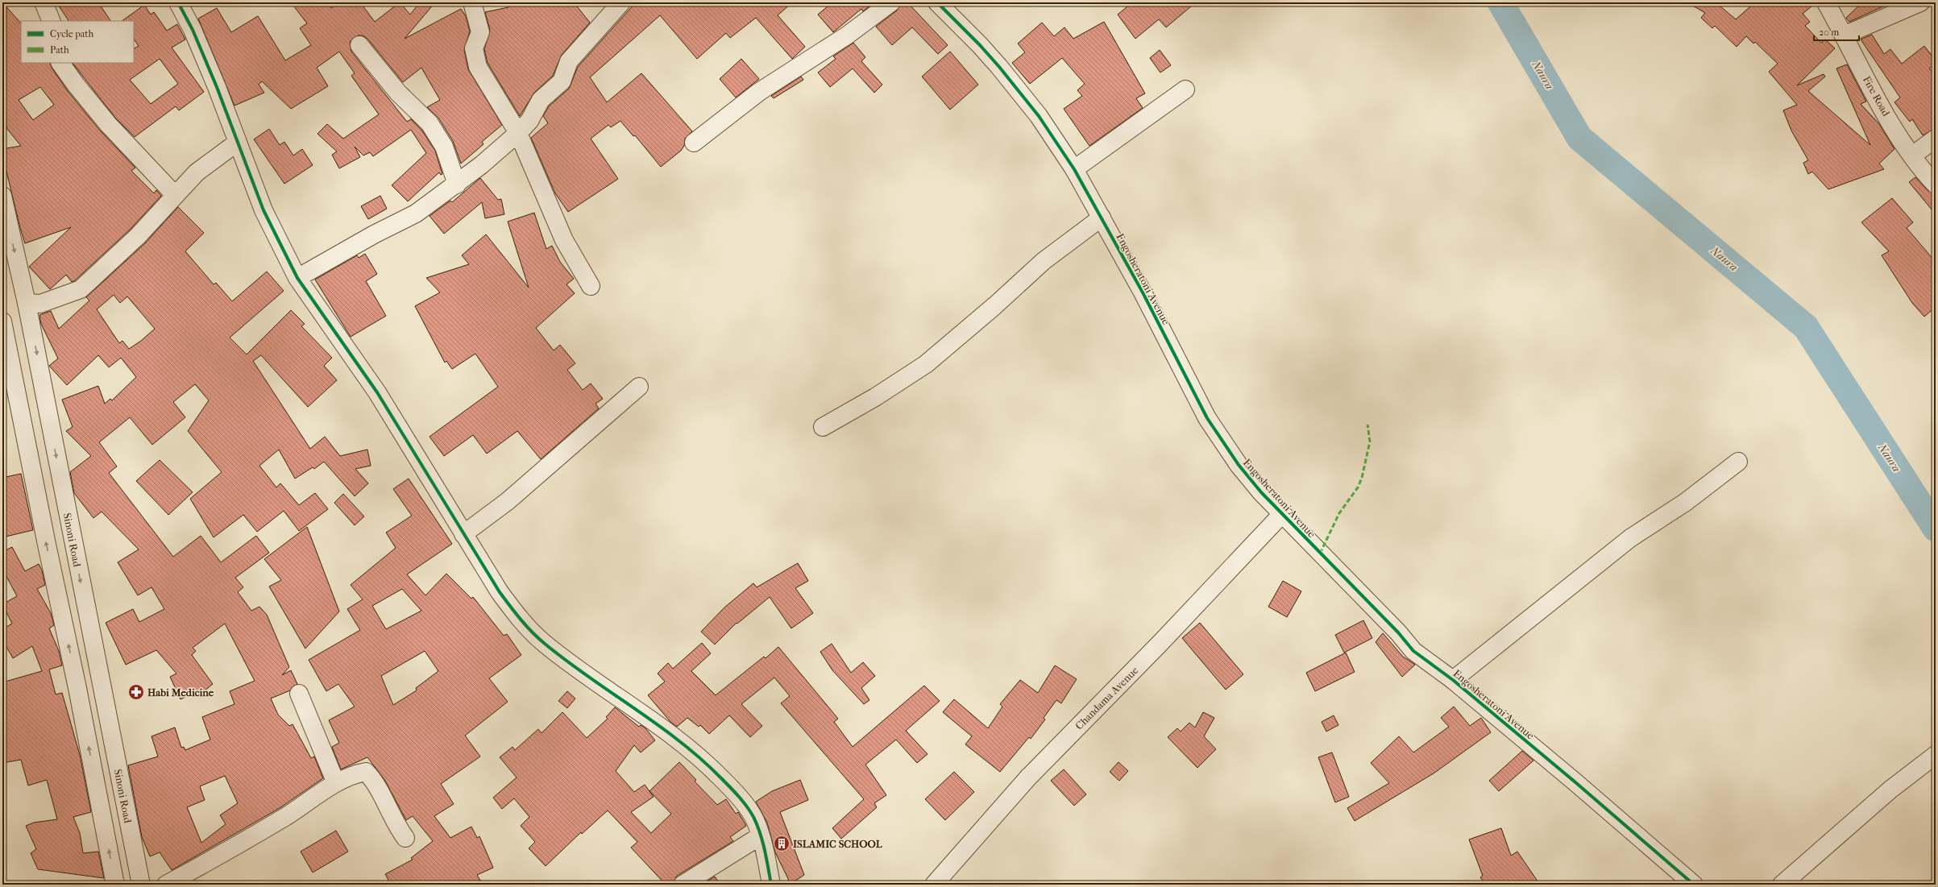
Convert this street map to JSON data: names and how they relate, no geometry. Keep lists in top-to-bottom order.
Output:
{
  "streets": {
    "street": [
      "Fire Road",
      "Engosheratoni Avenue",
      "Sinoni Road",
      "Chandama Avenue"
    ]
  },
  "crossings": [
    ["Engosheratoni Avenue", "Chandama Avenue"]
  ],
  "water": ["Naura"],
  "places": {
    "pharmacy": ["Habi Medicine"],
    "building": ["ISLAMIC SCHOOL"]
  },
  "legend": ["Cycle path", "Path"],
  "scale_bar": "20 m"
}
